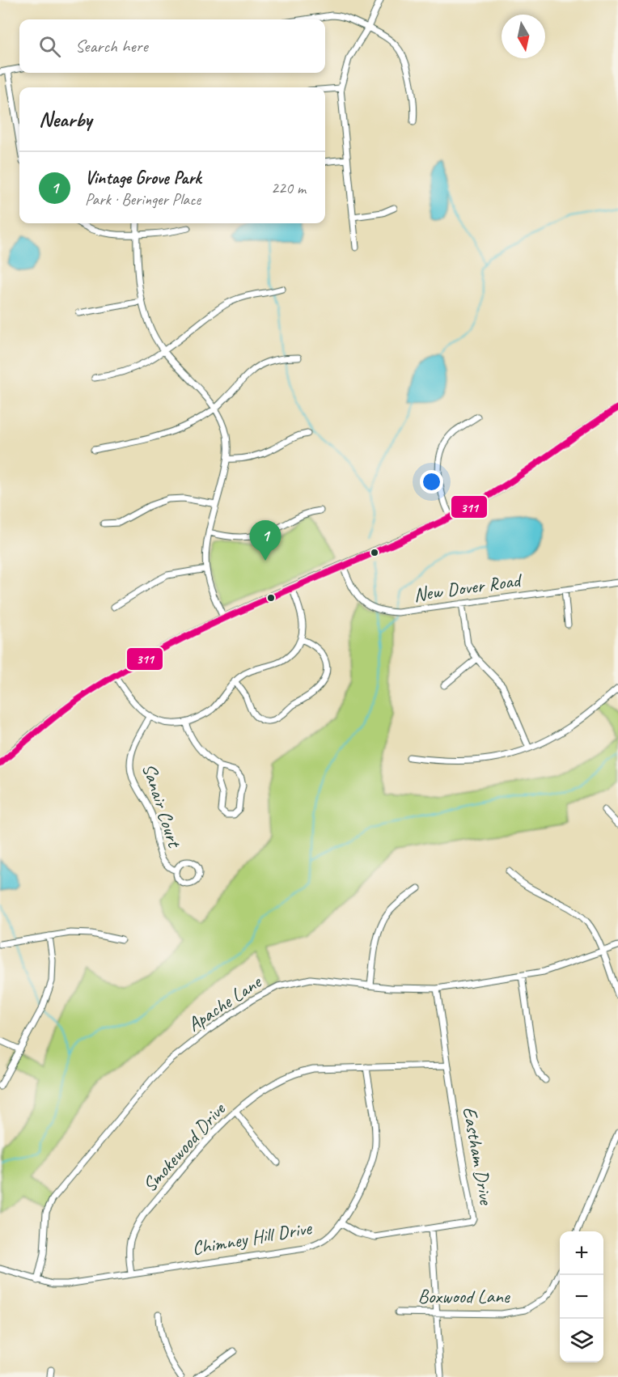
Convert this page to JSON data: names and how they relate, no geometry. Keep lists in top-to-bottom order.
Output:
{
  "streets": {
    "street": [
      "New Dover Road",
      "Sanair Court",
      "Apache Lane",
      "Smokewood Drive",
      "Eastham Drive",
      "Chimney Hill Drive",
      "Boxwood Lane"
    ]
  },
  "crossings": [
    ["Apache Lane", "Eastham Drive"],
    ["Apache Lane", "Chimney Hill Drive"],
    ["Smokewood Drive", "Eastham Drive"],
    ["Smokewood Drive", "Chimney Hill Drive"],
    ["Eastham Drive", "Chimney Hill Drive"]
  ],
  "lines": ["transit line 311"],
  "north": "bottom",
  "page": {
    "search": "Search here",
    "heading": "Nearby",
    "list": [
      {
        "mark": "1",
        "name": "Vintage Grove Park",
        "note": "Park · Beringer Place",
        "value": "220 m"
      }
    ],
    "pins": "1",
    "map_buttons": ["+", "−"]
  }
}
